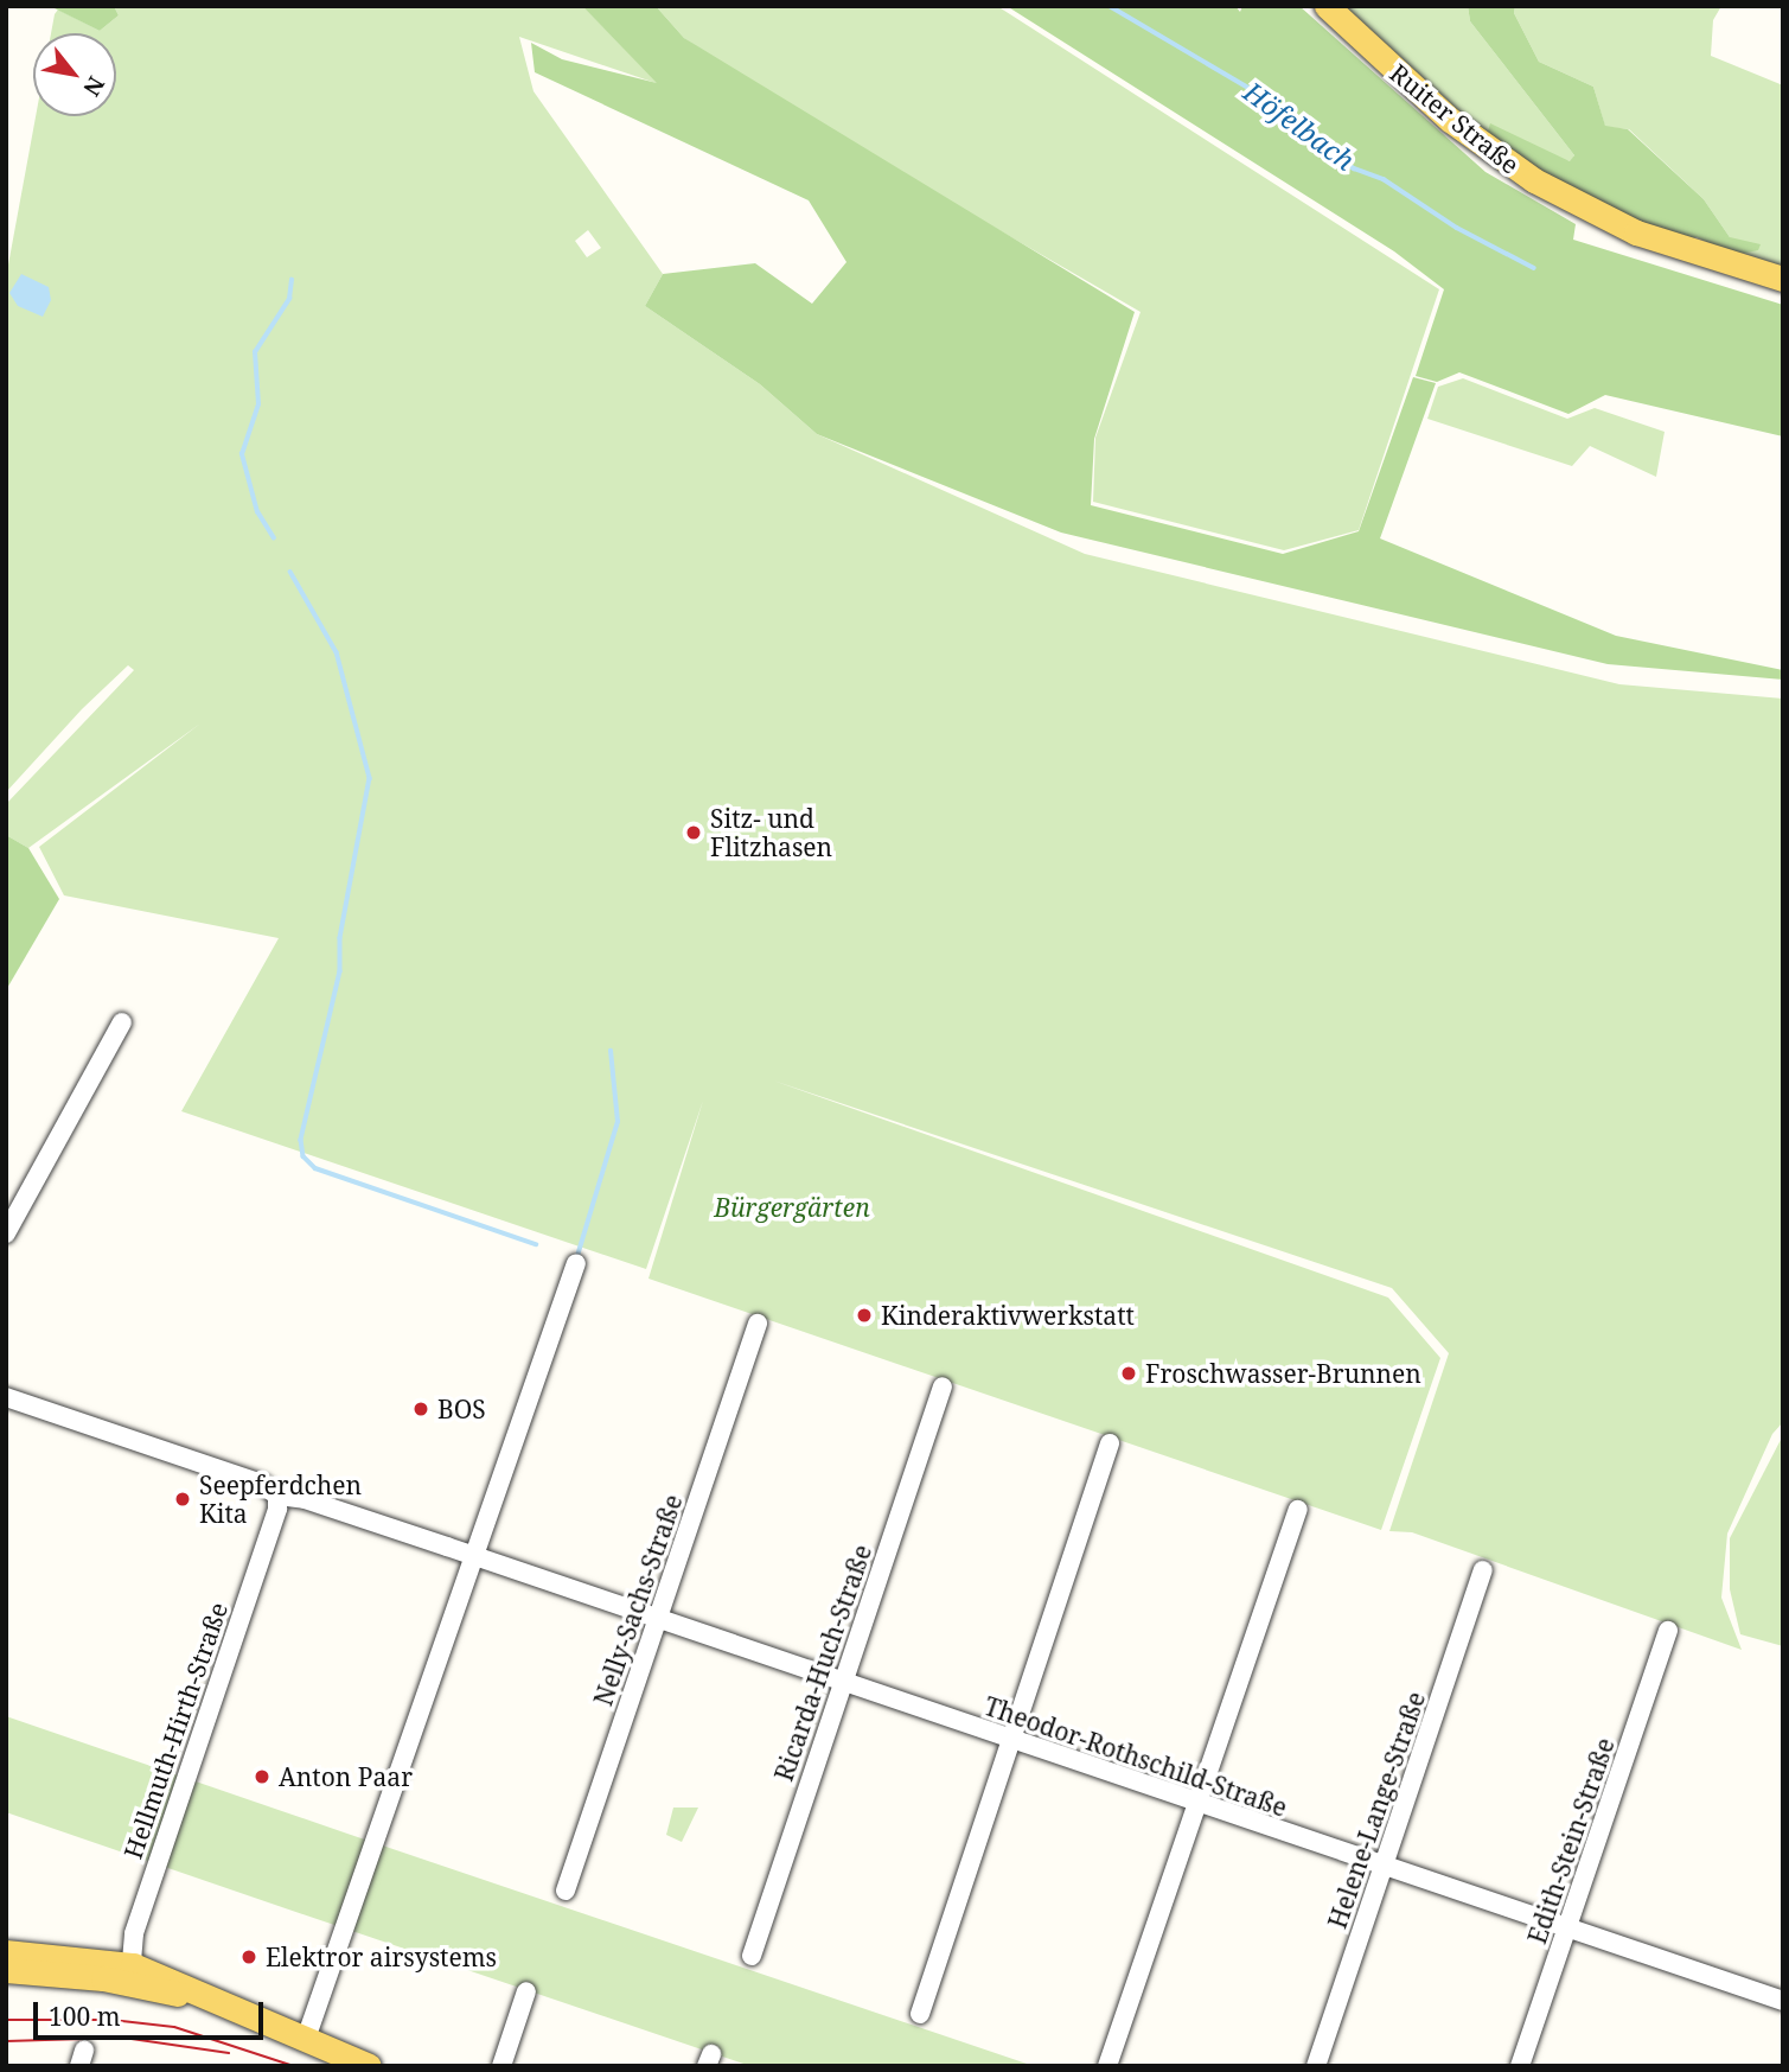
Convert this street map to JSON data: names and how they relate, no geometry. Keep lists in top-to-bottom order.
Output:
{
  "streets": {
    "main road": ["Ruiter Straße"],
    "street": [
      "Nelly-Sachs-Straße",
      "Ricarda-Huch-Straße",
      "Hellmuth-Hirth-Straße",
      "Theodor-Rothschild-Straße",
      "Helene-Lange-Straße",
      "Edith-Stein-Straße"
    ]
  },
  "crossings": [
    ["Nelly-Sachs-Straße", "Theodor-Rothschild-Straße"],
    ["Ricarda-Huch-Straße", "Theodor-Rothschild-Straße"],
    ["Hellmuth-Hirth-Straße", "Theodor-Rothschild-Straße"],
    ["Theodor-Rothschild-Straße", "Helene-Lange-Straße"],
    ["Theodor-Rothschild-Straße", "Edith-Stein-Straße"]
  ],
  "water": ["Höfelbach"],
  "parks": ["Bürgergärten"],
  "places": [
    "Sitz- und Flitzhasen",
    "Kinderaktivwerkstatt",
    "Froschwasser-Brunnen",
    "BOS",
    "Seepferdchen Kita",
    "Anton Paar",
    "Elektror airsystems"
  ],
  "scale_bar": "100 m",
  "north": "bottom right"
}
